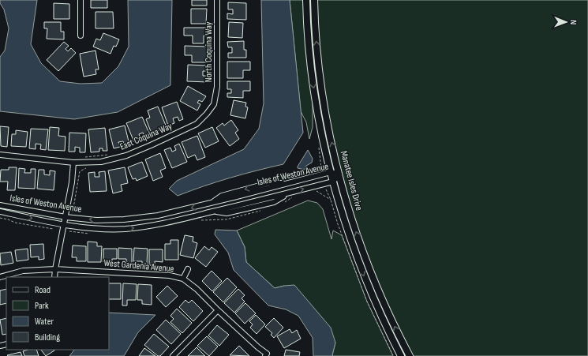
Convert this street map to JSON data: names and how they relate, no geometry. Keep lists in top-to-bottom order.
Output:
{
  "streets": {
    "street": [
      "North Coquina Way",
      "East Coquina Way",
      "Isles of Weston Avenue",
      "Manatee Isles Drive",
      "West Gardenia Avenue"
    ]
  },
  "crossings": [
    ["North Coquina Way", "East Coquina Way"],
    ["Isles of Weston Avenue", "Manatee Isles Drive"]
  ],
  "legend": [
    "Road",
    "Park",
    "Water",
    "Building"
  ],
  "north": "right"
}
